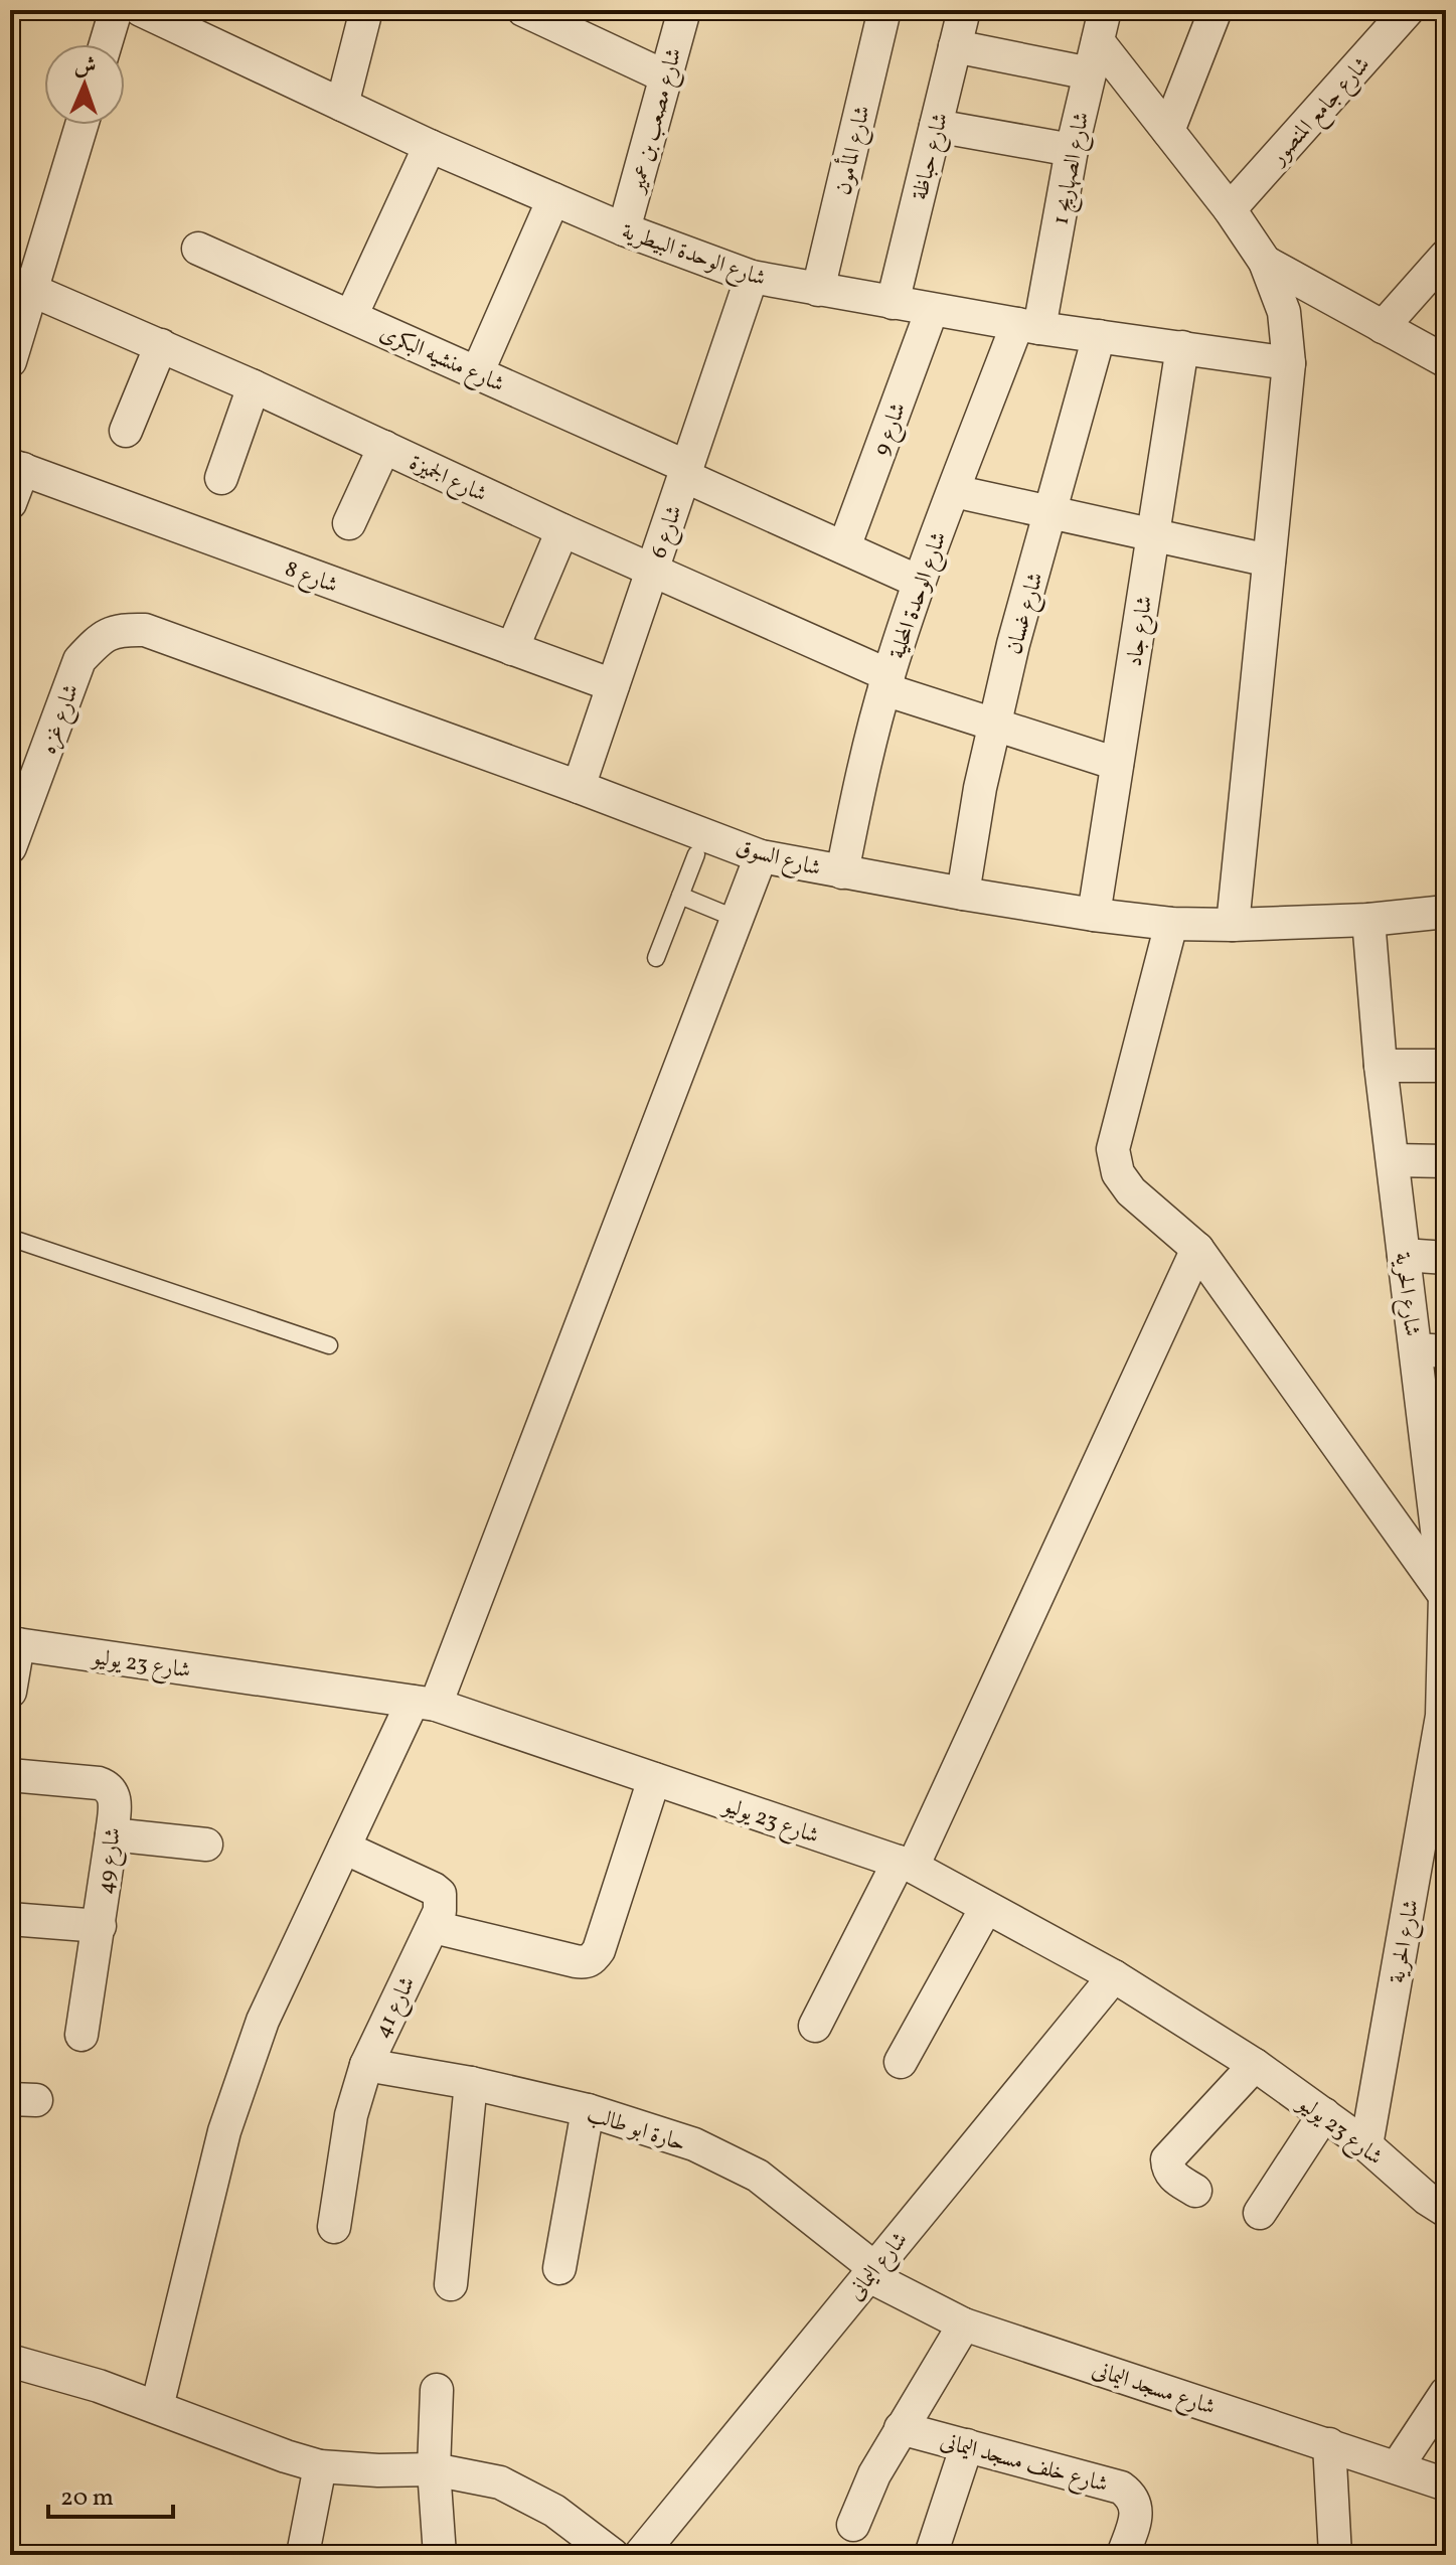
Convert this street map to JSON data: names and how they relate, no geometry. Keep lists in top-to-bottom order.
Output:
{
  "streets": {
    "street": [
      "شارع جامع المنصور",
      "شارع مصعب بن عمير",
      "شارع المأمون",
      "شارع حباظة",
      "شارع الصهاريج 1",
      "شارع الوحدة البيطرية",
      "شارع منشيه البكرى",
      "شارع 9",
      "شارع الجميزة",
      "شارع 6",
      "شارع 8",
      "شارع الوحدة المحلية",
      "شارع غسان",
      "شارع جاد",
      "شارع غزه",
      "شارع السوق",
      "شارع الحرية",
      "شارع 23 يوليو",
      "شارع 49",
      "شارع 41",
      "حارة ابو طالب",
      "شارع اليمانى",
      "شارع مسجد اليمانى",
      "شارع خلف مسجد اليمانى"
    ]
  },
  "crossings": [
    ["شارع مصعب بن عمير", "شارع الوحدة البيطرية"],
    ["شارع المأمون", "شارع الوحدة البيطرية"],
    ["شارع حباظة", "شارع الوحدة البيطرية"],
    ["شارع الصهاريج 1", "شارع الوحدة البيطرية"],
    ["شارع الصهاريج 1", "شارع الوحدة المحلية"],
    ["شارع الوحدة البيطرية", "شارع 9"],
    ["شارع الوحدة البيطرية", "شارع 6"],
    ["شارع الوحدة البيطرية", "شارع الوحدة المحلية"],
    ["شارع الوحدة البيطرية", "شارع غسان"],
    ["شارع الوحدة البيطرية", "شارع جاد"],
    ["شارع منشيه البكرى", "شارع 9"],
    ["شارع منشيه البكرى", "شارع 6"],
    ["شارع منشيه البكرى", "شارع الوحدة المحلية"],
    ["شارع الجميزة", "شارع 6"],
    ["شارع الجميزة", "شارع الوحدة المحلية"],
    ["شارع الجميزة", "شارع غسان"],
    ["شارع الجميزة", "شارع جاد"],
    ["شارع 6", "شارع 8"],
    ["شارع 6", "شارع السوق"],
    ["شارع الوحدة المحلية", "شارع السوق"],
    ["شارع غسان", "شارع السوق"],
    ["شارع جاد", "شارع السوق"],
    ["شارع غزه", "شارع السوق"],
    ["شارع السوق", "شارع الحرية"],
    ["شارع الحرية", "شارع 23 يوليو"],
    ["شارع 23 يوليو", "شارع اليمانى"],
    ["شارع 41", "حارة ابو طالب"],
    ["حارة ابو طالب", "شارع اليمانى"],
    ["حارة ابو طالب", "شارع مسجد اليمانى"],
    ["شارع اليمانى", "شارع مسجد اليمانى"]
  ],
  "scale_bar": "20 m",
  "north": "top"
}
